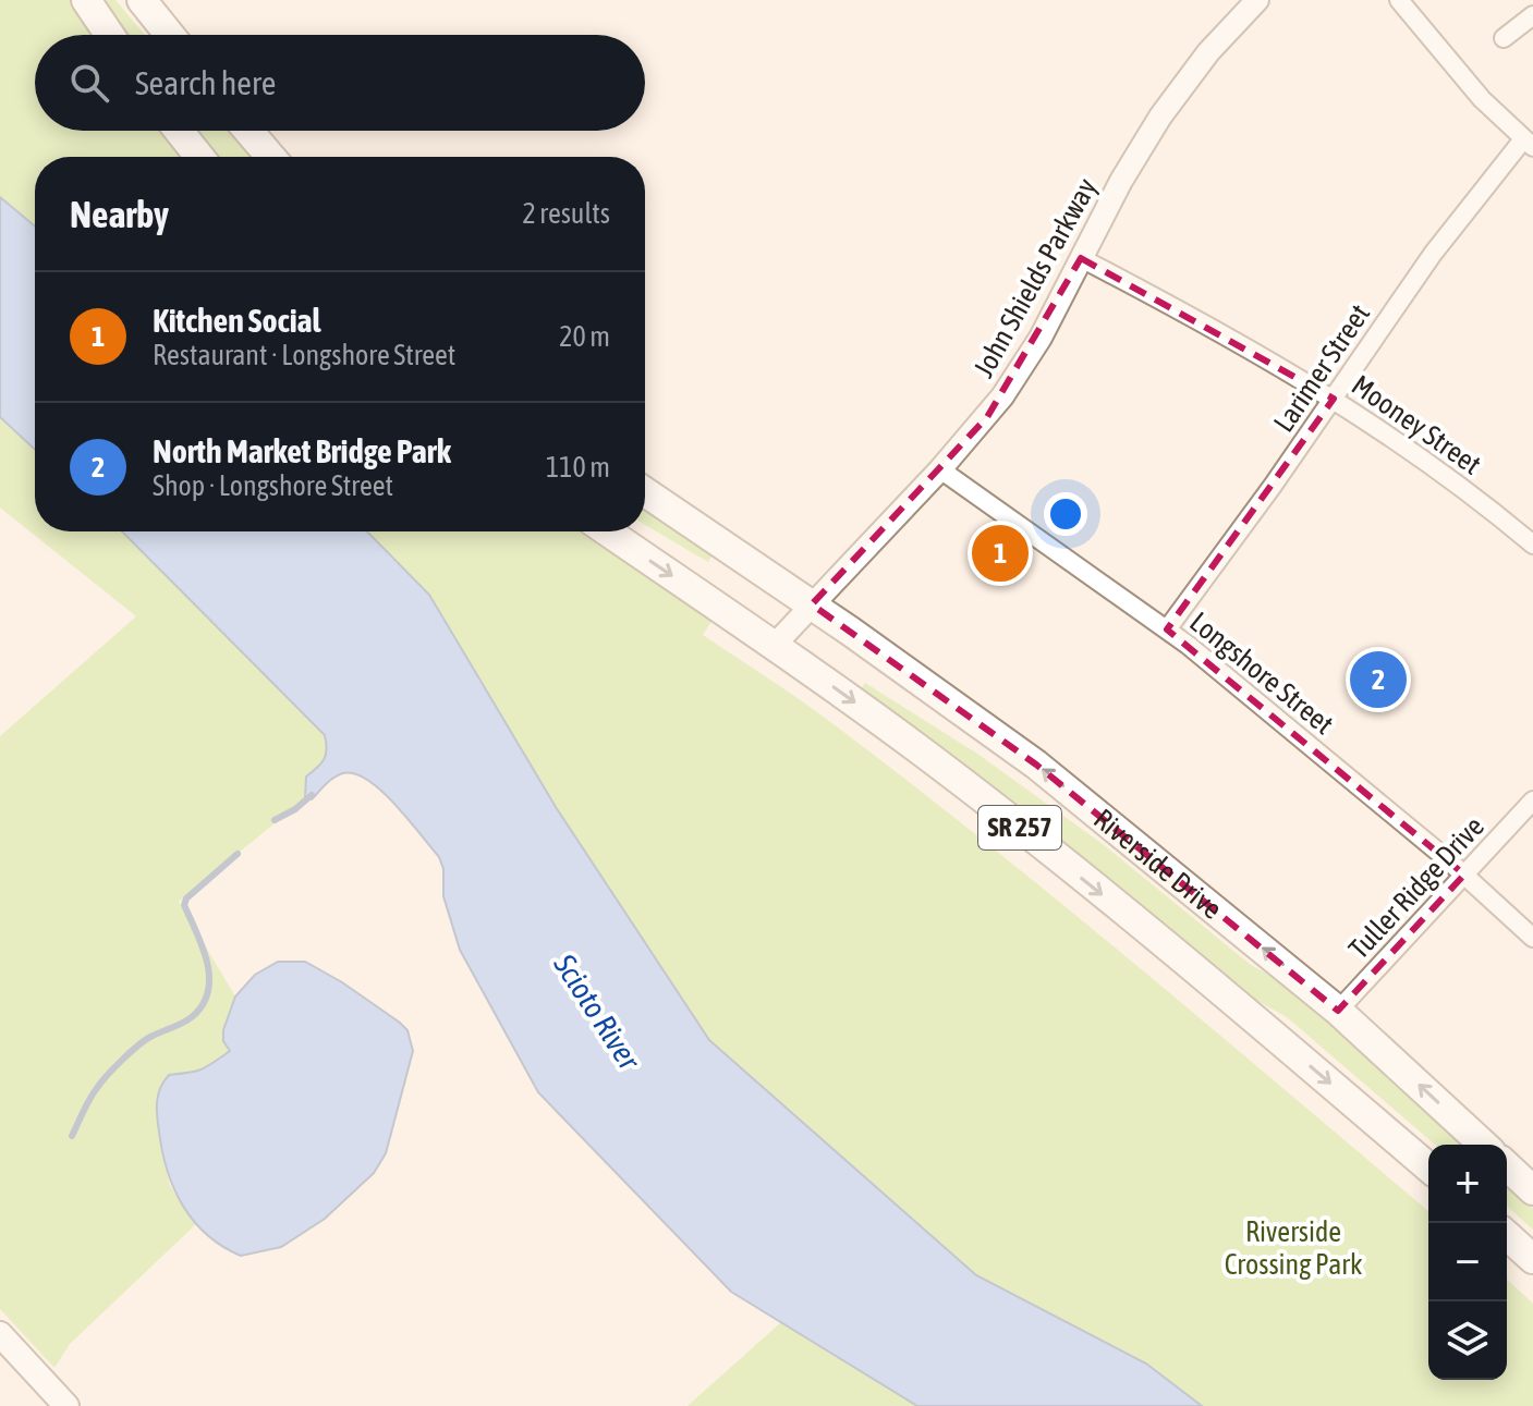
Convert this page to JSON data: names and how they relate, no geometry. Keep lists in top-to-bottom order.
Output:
{
  "streets": {
    "main road": ["SR 257", "Riverside Drive"],
    "street": [
      "John Shields Parkway",
      "Larimer Street",
      "Mooney Street",
      "Longshore Street",
      "Tuller Ridge Drive"
    ]
  },
  "crossings": [
    ["John Shields Parkway", "Mooney Street"],
    ["John Shields Parkway", "Longshore Street"],
    ["John Shields Parkway", "SR 257"],
    ["John Shields Parkway", "Riverside Drive"],
    ["Larimer Street", "Mooney Street"],
    ["Larimer Street", "Longshore Street"],
    ["Longshore Street", "Tuller Ridge Drive"],
    ["Riverside Drive", "Tuller Ridge Drive"]
  ],
  "water": ["Scioto River"],
  "parks": ["Riverside Crossing Park"],
  "page": {
    "search": "Search here",
    "heading": ["Nearby", "2 results"],
    "list": [
      {
        "mark": "1",
        "name": "Kitchen Social",
        "note": "Restaurant · Longshore Street",
        "value": "20 m"
      },
      {
        "mark": "2",
        "name": "North Market Bridge Park",
        "note": "Shop · Longshore Street",
        "value": "110 m"
      }
    ],
    "pins": ["1", "2"],
    "map_buttons": ["+", "−"]
  }
}
